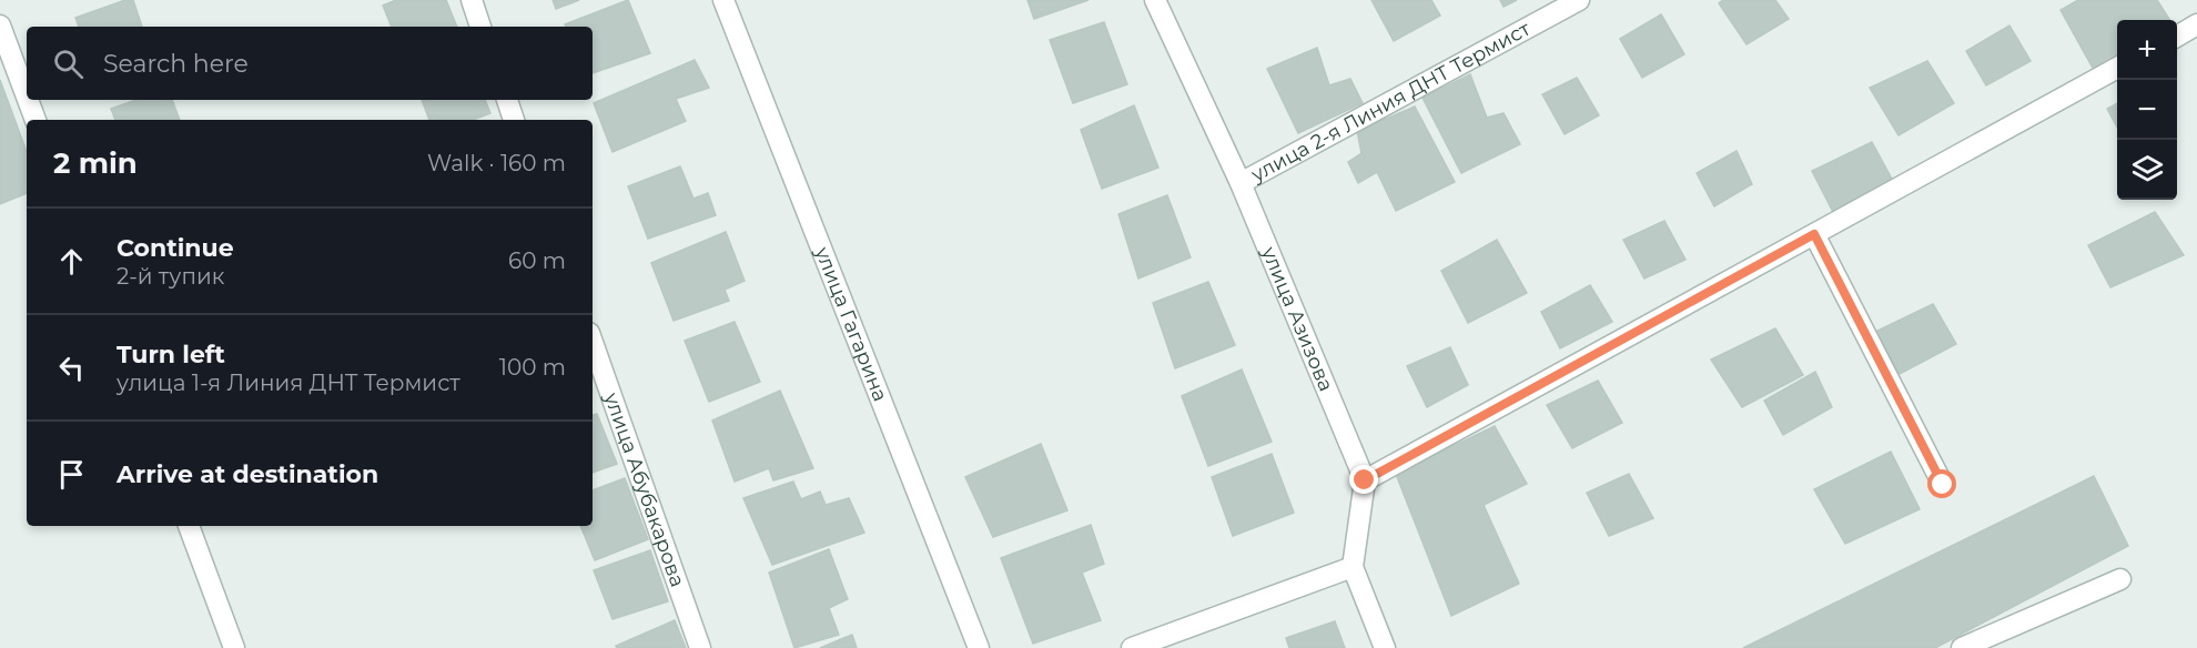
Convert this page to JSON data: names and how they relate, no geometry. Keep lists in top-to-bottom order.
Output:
{
  "streets": {
    "street": [
      "улица 2-я Линия ДНТ Термист",
      "улица Азизова",
      "улица Гагарина",
      "улица Абубакарова"
    ]
  },
  "crossings": [
    ["улица 2-я Линия ДНТ Термист", "улица Азизова"]
  ],
  "page": {
    "map_buttons": ["+", "−"],
    "search": "Search here",
    "heading": ["2 min", "Walk · 160 m"],
    "list": [
      ["Continue", "2-й тупик", "60 m"],
      ["Turn left", "улица 1-я Линия ДНТ Термист", "100 m"],
      "Arrive at destination"
    ]
  }
}
